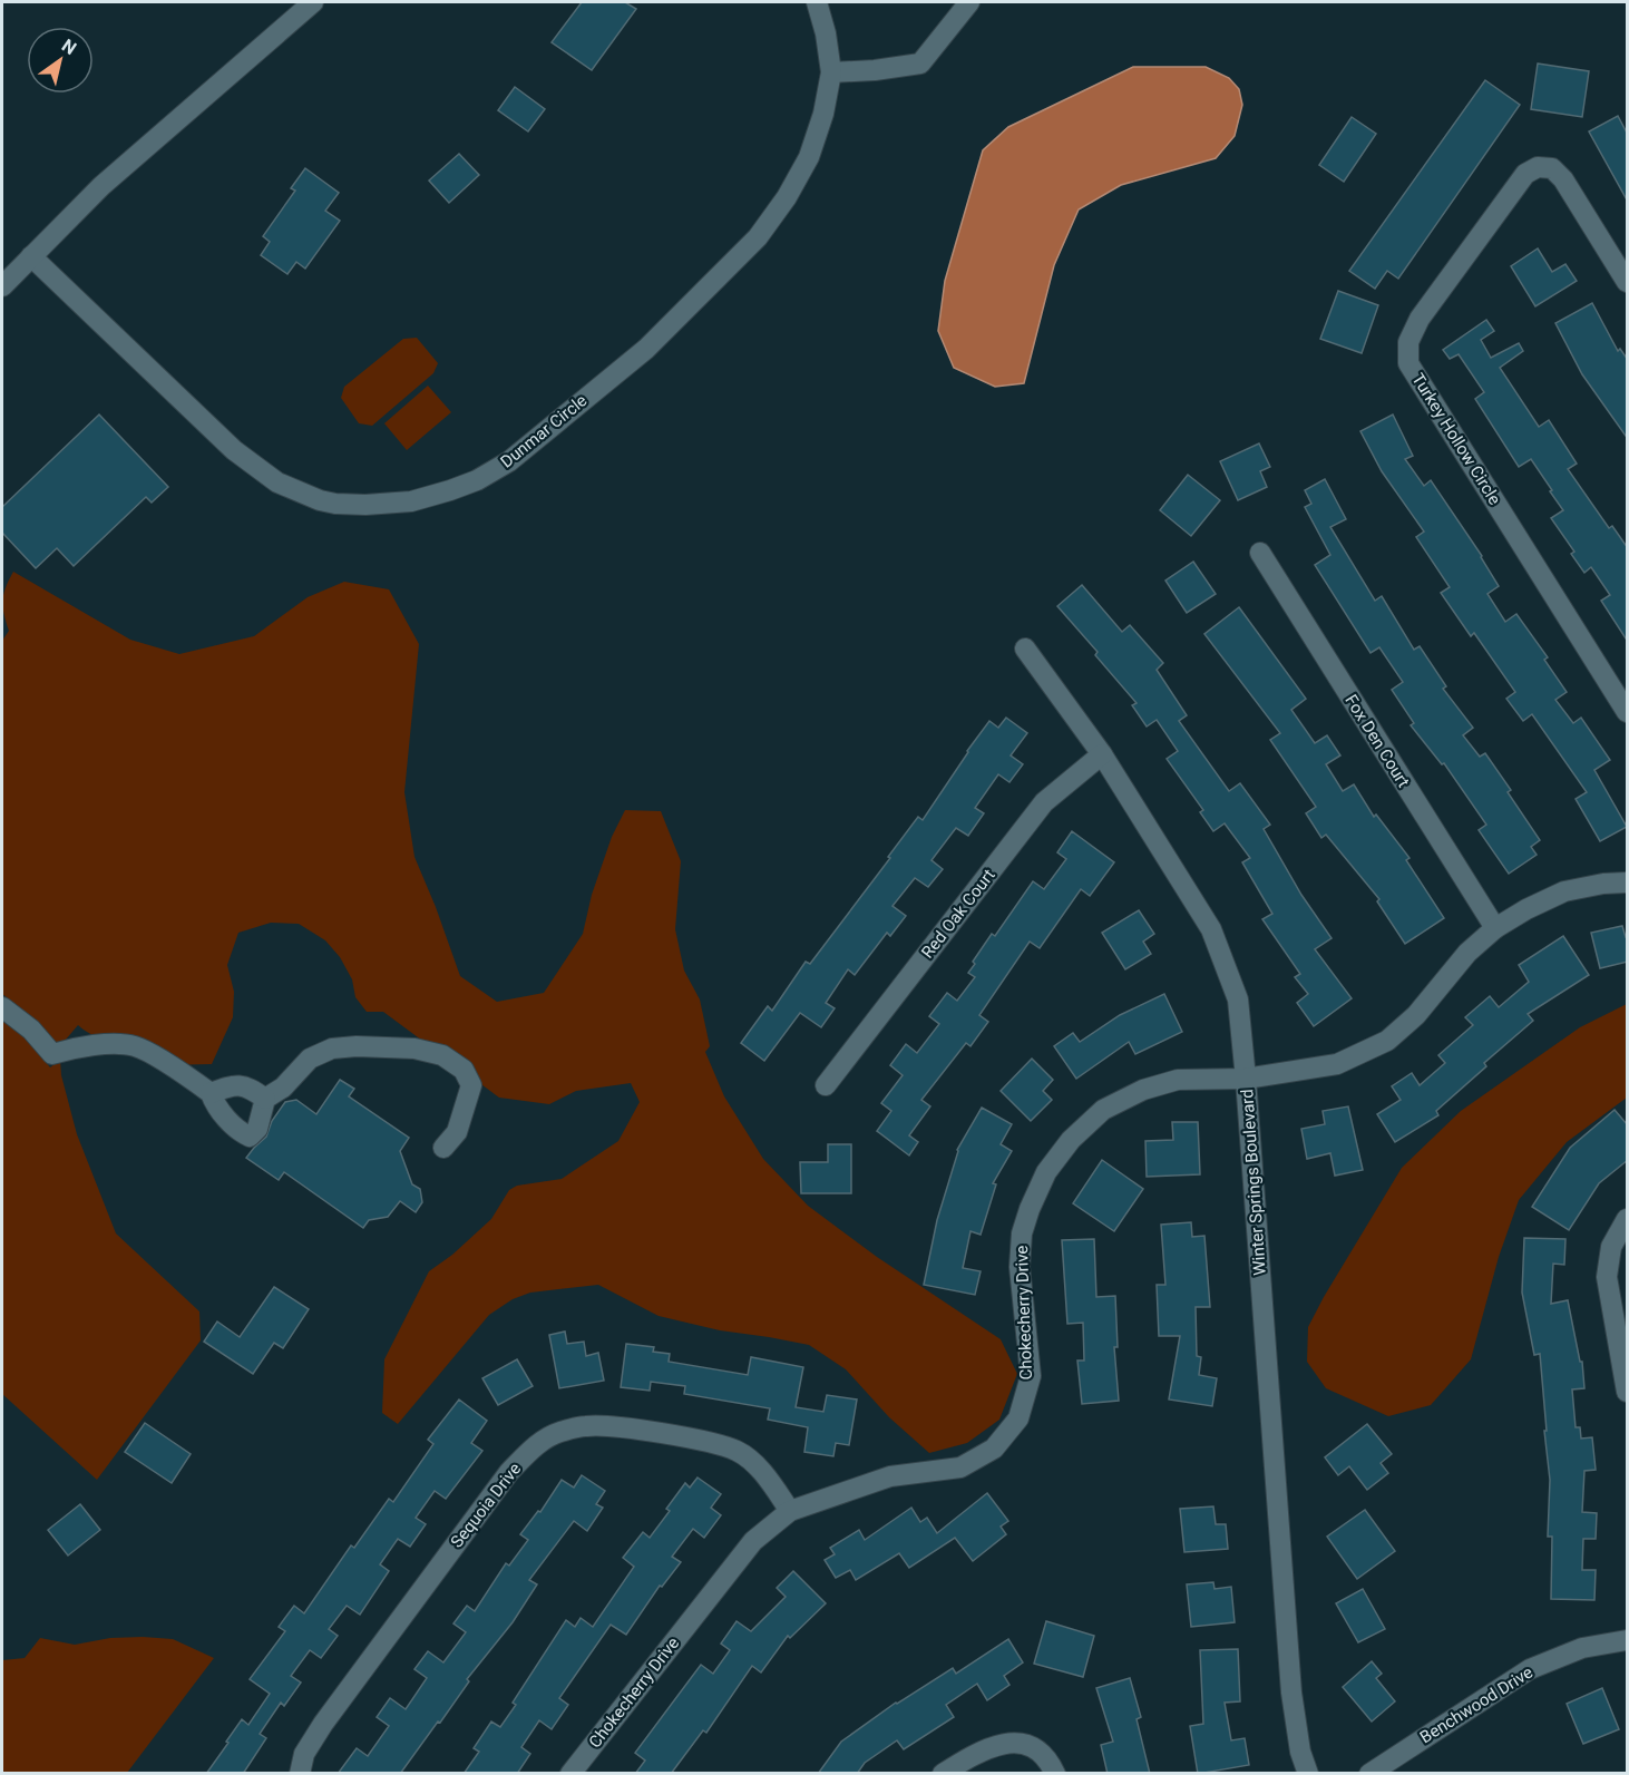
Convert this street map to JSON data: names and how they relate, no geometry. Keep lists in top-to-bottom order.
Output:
{
  "streets": {
    "street": [
      "Dunmar Circle",
      "Turkey Hollow Circle",
      "Fox Den Court",
      "Red Oak Court",
      "Winter Springs Boulevard",
      "Chokecherry Drive",
      "Sequoia Drive",
      "Benchwood Drive"
    ]
  },
  "crossings": [
    ["Fox Den Court", "Chokecherry Drive"],
    ["Red Oak Court", "Winter Springs Boulevard"],
    ["Winter Springs Boulevard", "Chokecherry Drive"],
    ["Chokecherry Drive", "Sequoia Drive"]
  ],
  "north": "top right"
}
